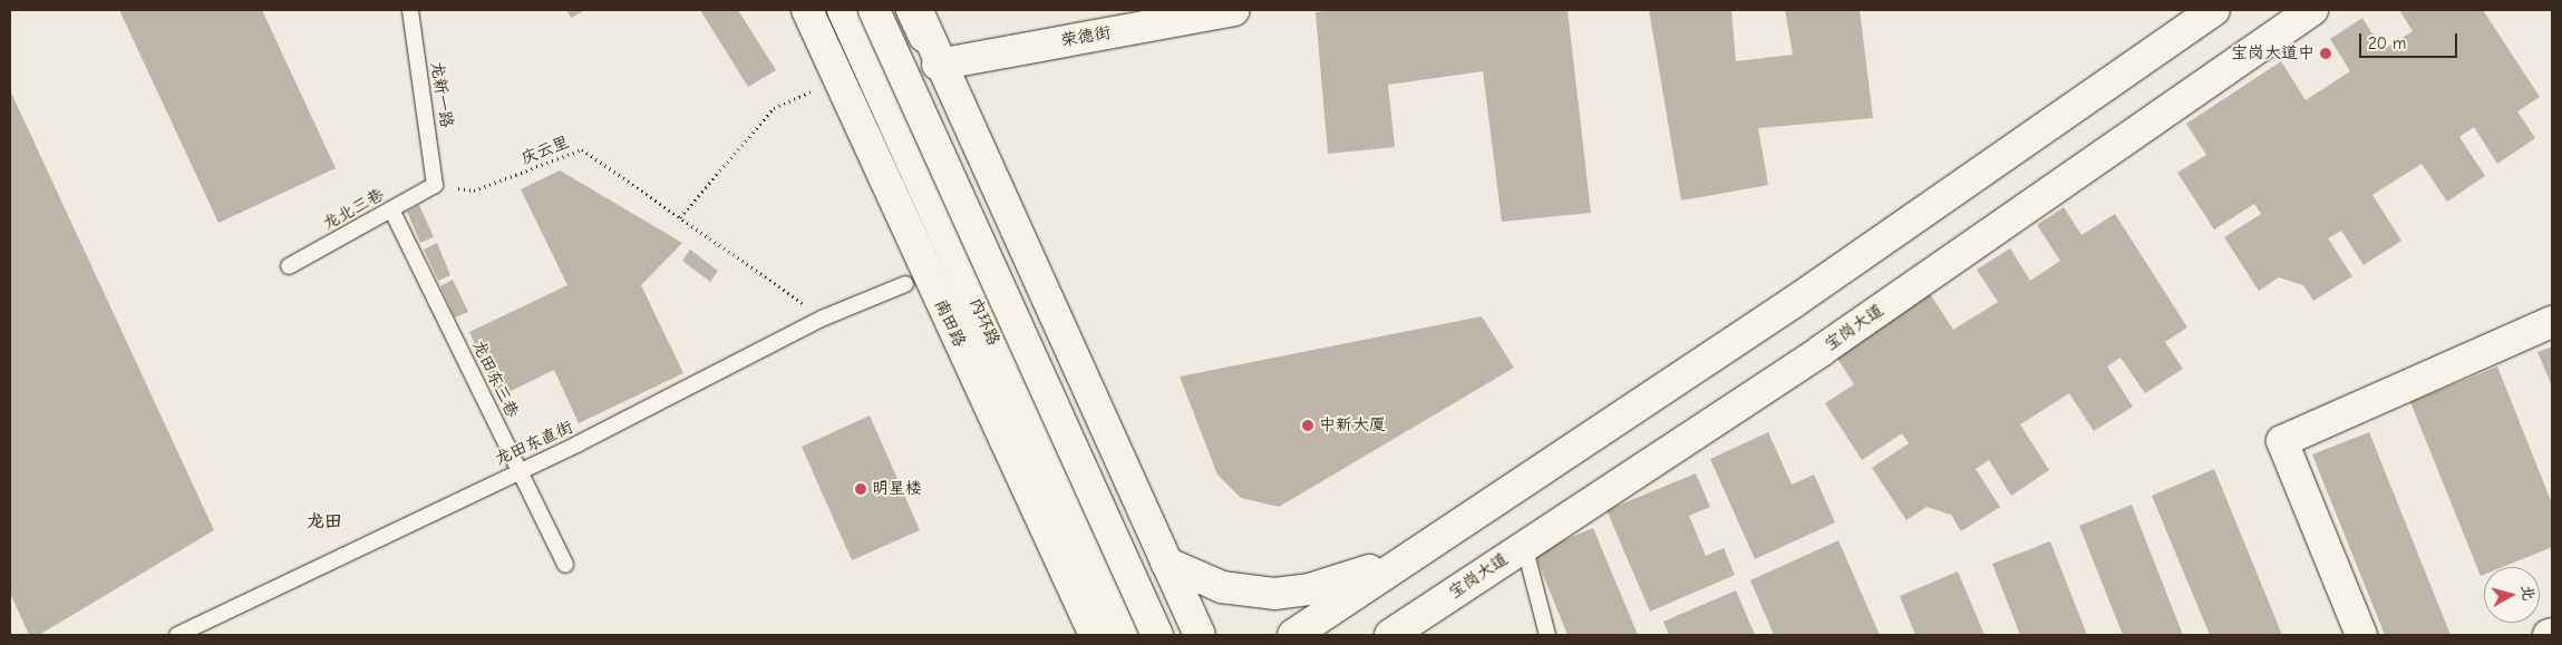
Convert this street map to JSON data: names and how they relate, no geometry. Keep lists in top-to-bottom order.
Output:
{
  "streets": {
    "main road": [
      "荣德街",
      "内环路",
      "南田路",
      "宝岗大道"
    ],
    "lane": [
      "龙新一路",
      "龙北三巷",
      "龙田东三巷",
      "龙田东直街"
    ],
    "path": ["庆云里"]
  },
  "crossings": [
    ["龙新一路", "庆云里"],
    ["龙新一路", "龙北三巷"],
    ["庆云里", "龙北三巷"],
    ["庆云里", "龙田东直街"],
    ["龙北三巷", "龙田东三巷"],
    ["龙田东三巷", "龙田东直街"]
  ],
  "districts": ["龙田"],
  "places": ["宝岗大道中", "中新大厦", "明星楼"],
  "scale_bar": "20 m",
  "north": "right"
}
